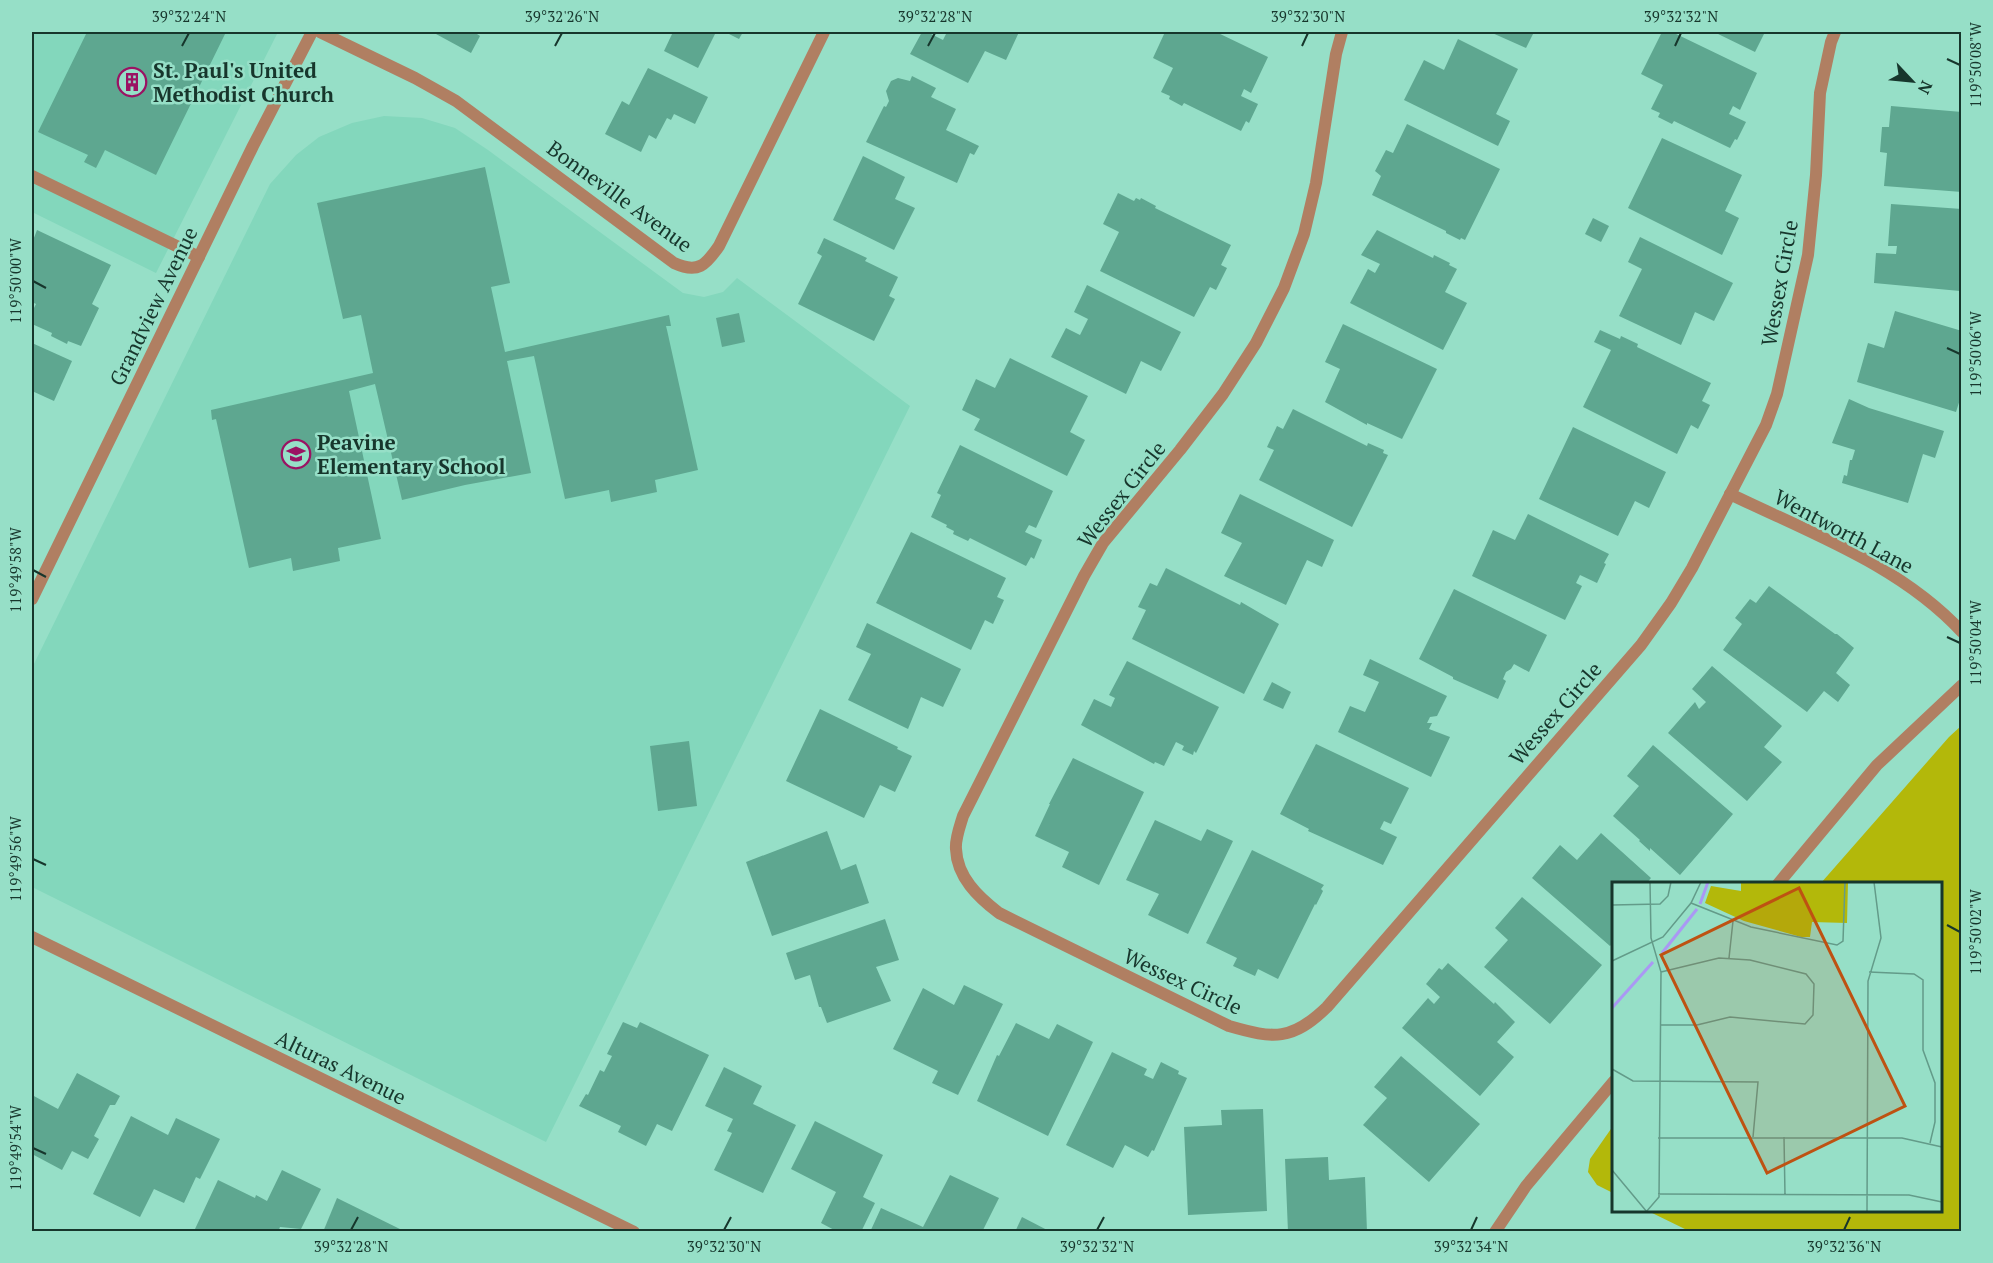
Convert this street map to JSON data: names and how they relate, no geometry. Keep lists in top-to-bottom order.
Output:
{
  "streets": {
    "street": [
      "Bonneville Avenue",
      "Wessex Circle",
      "Grandview Avenue",
      "Wentworth Lane",
      "Alturas Avenue"
    ]
  },
  "crossings": [
    ["Wessex Circle", "Wentworth Lane"]
  ],
  "places": {
    "building": ["St. Paul's United Methodist Church"],
    "school or university": ["Peavine Elementary School"]
  },
  "north": "bottom right",
  "coordinates": [
    "39°32'24\"N",
    "39°32'26\"N",
    "39°32'28\"N",
    "39°32'30\"N",
    "39°32'32\"N",
    "119°50'08\"W",
    "119°50'00\"W",
    "119°50'06\"W",
    "119°49'58\"W",
    "119°50'04\"W",
    "119°49'56\"W",
    "119°50'02\"W",
    "119°49'54\"W",
    "39°32'34\"N",
    "39°32'36\"N"
  ]
}
